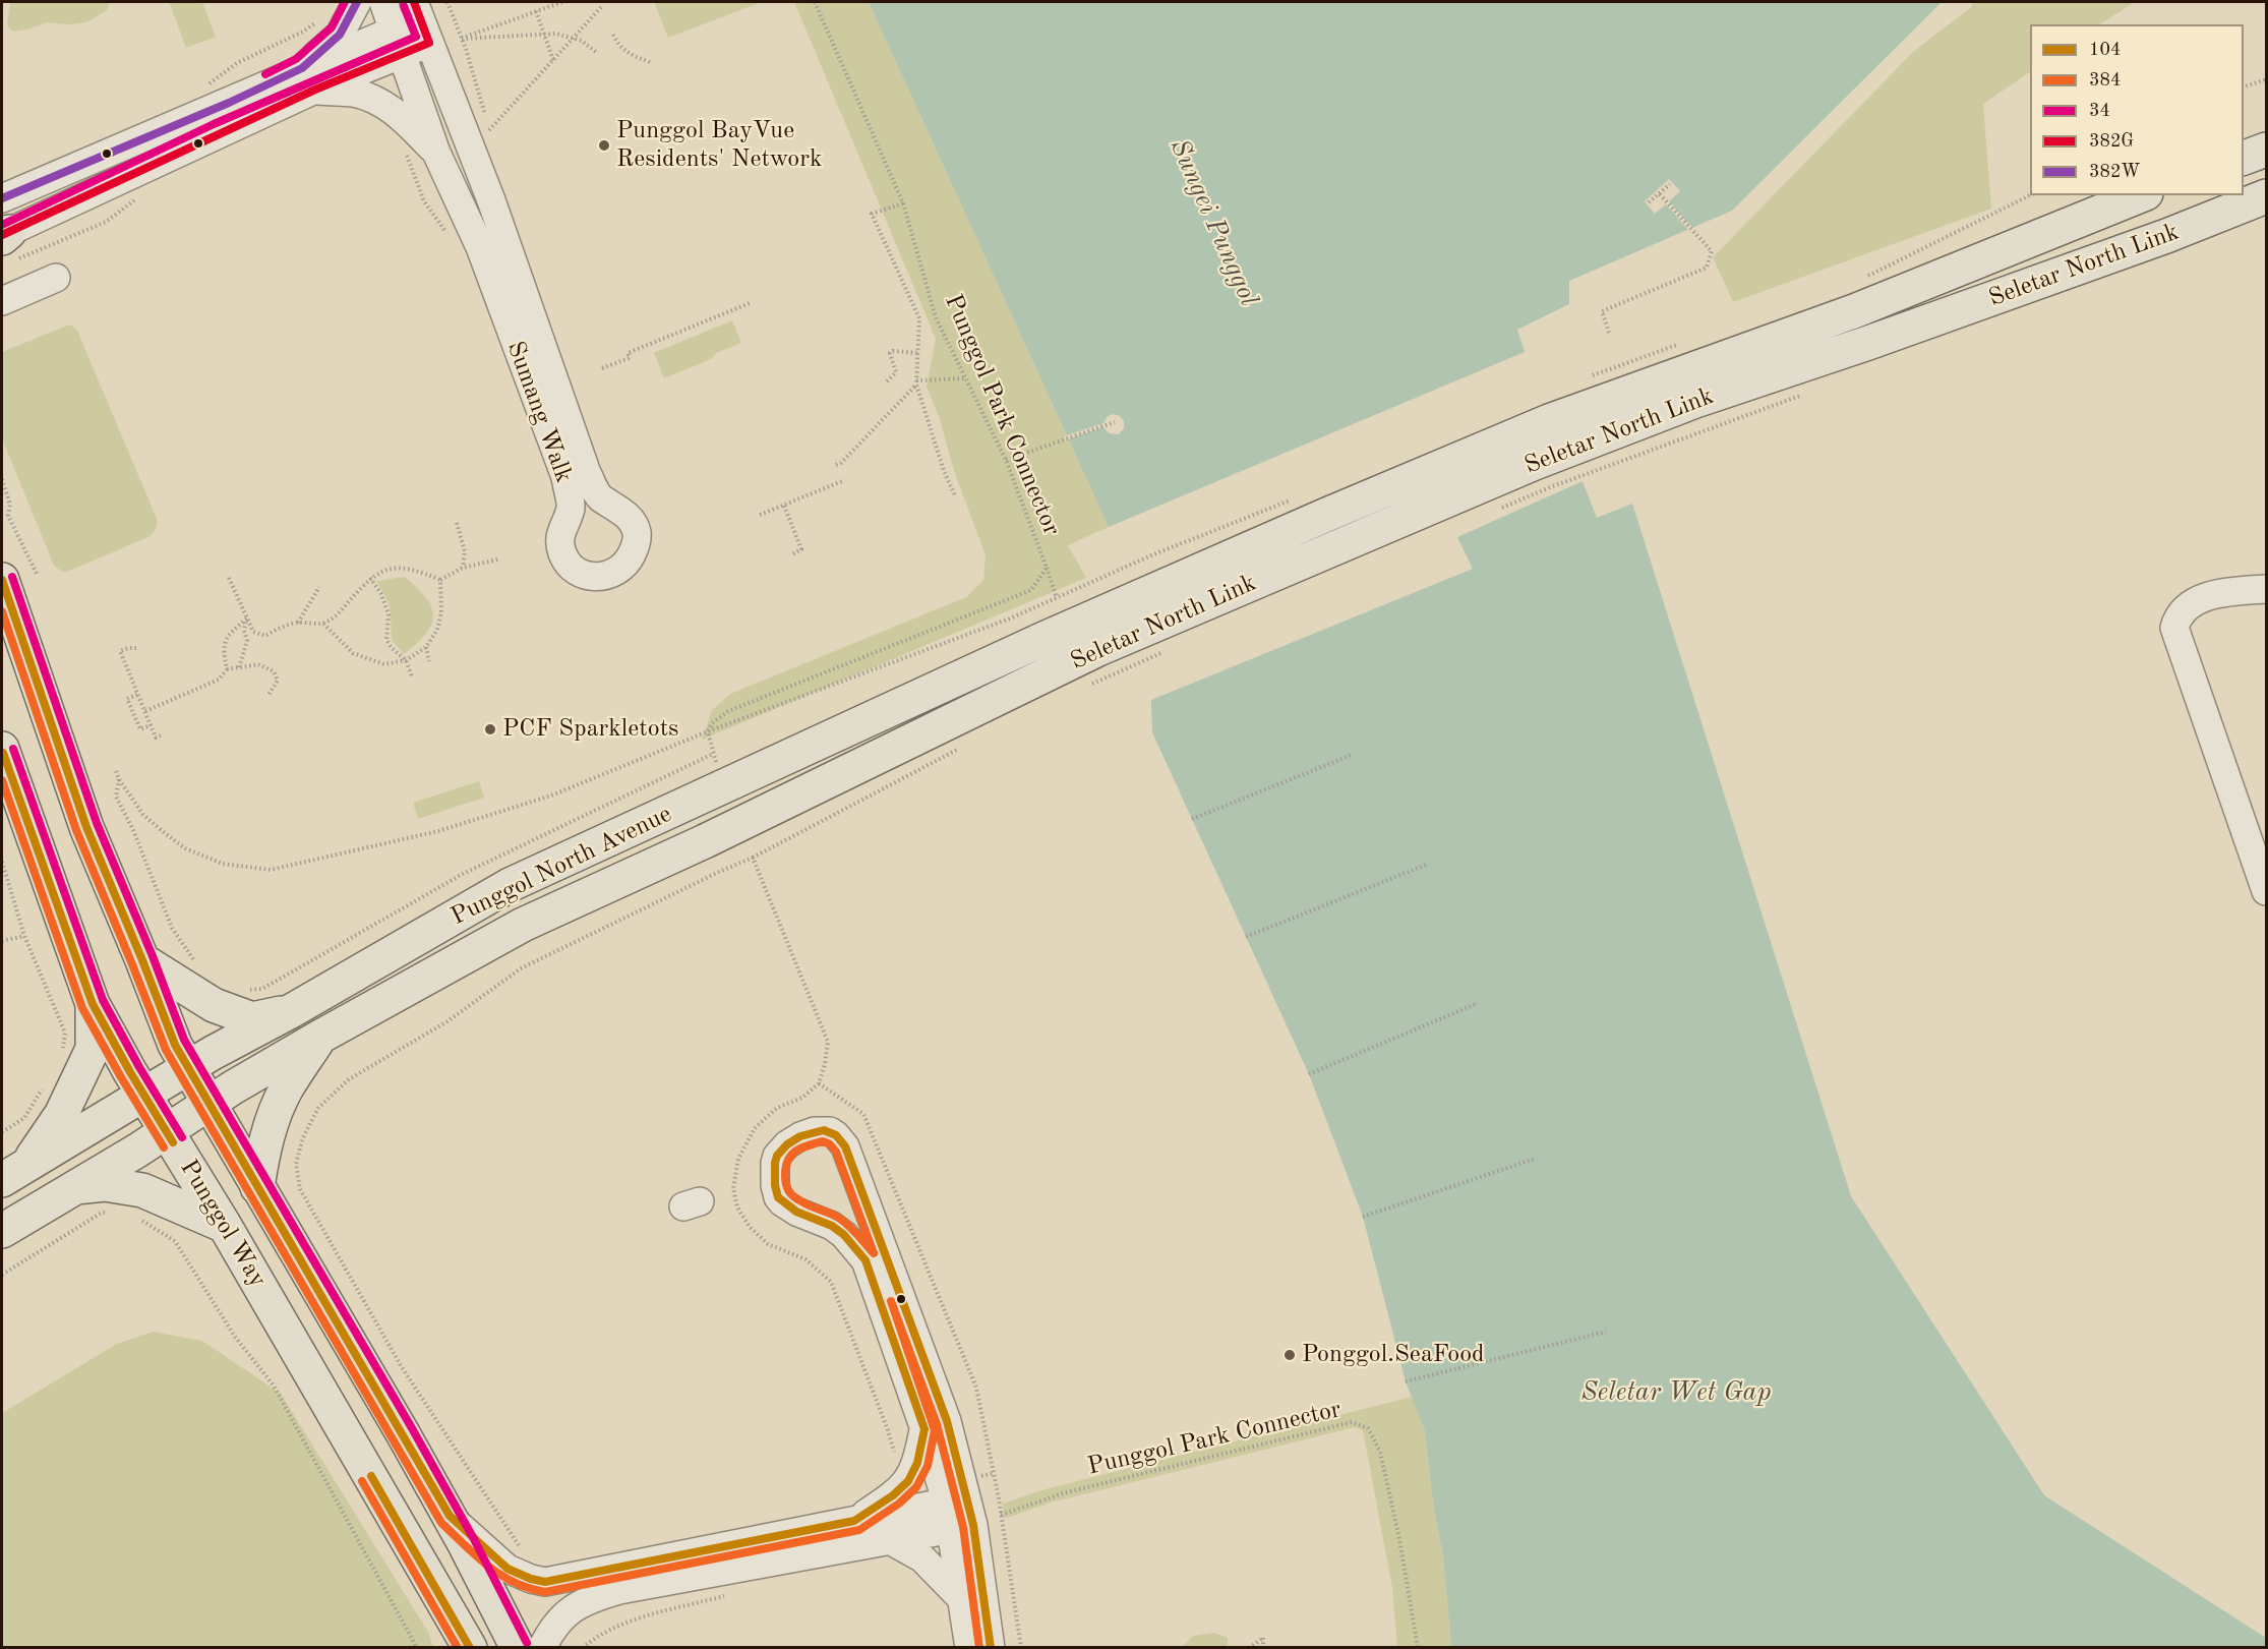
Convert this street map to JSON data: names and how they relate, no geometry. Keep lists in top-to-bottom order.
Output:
{
  "streets": {
    "main road": ["Seletar North Link", "Punggol North Avenue", "Punggol Way"],
    "street": ["Sumang Walk"],
    "path": ["Punggol Park Connector"]
  },
  "crossings": [
    ["Seletar North Link", "Punggol North Avenue"],
    ["Punggol North Avenue", "Punggol Way"]
  ],
  "water": ["Sungei Punggol", "Seletar Wet Gap"],
  "places": ["Punggol BayVue Residents' Network", "PCF Sparkletots", "Ponggol.SeaFood"],
  "lines": [
    "transit line 34",
    "transit line 382G",
    "transit line 382W",
    "transit line 104",
    "transit line 384"
  ],
  "legend": [
    "104",
    "384",
    "34",
    "382G",
    "382W"
  ]
}
